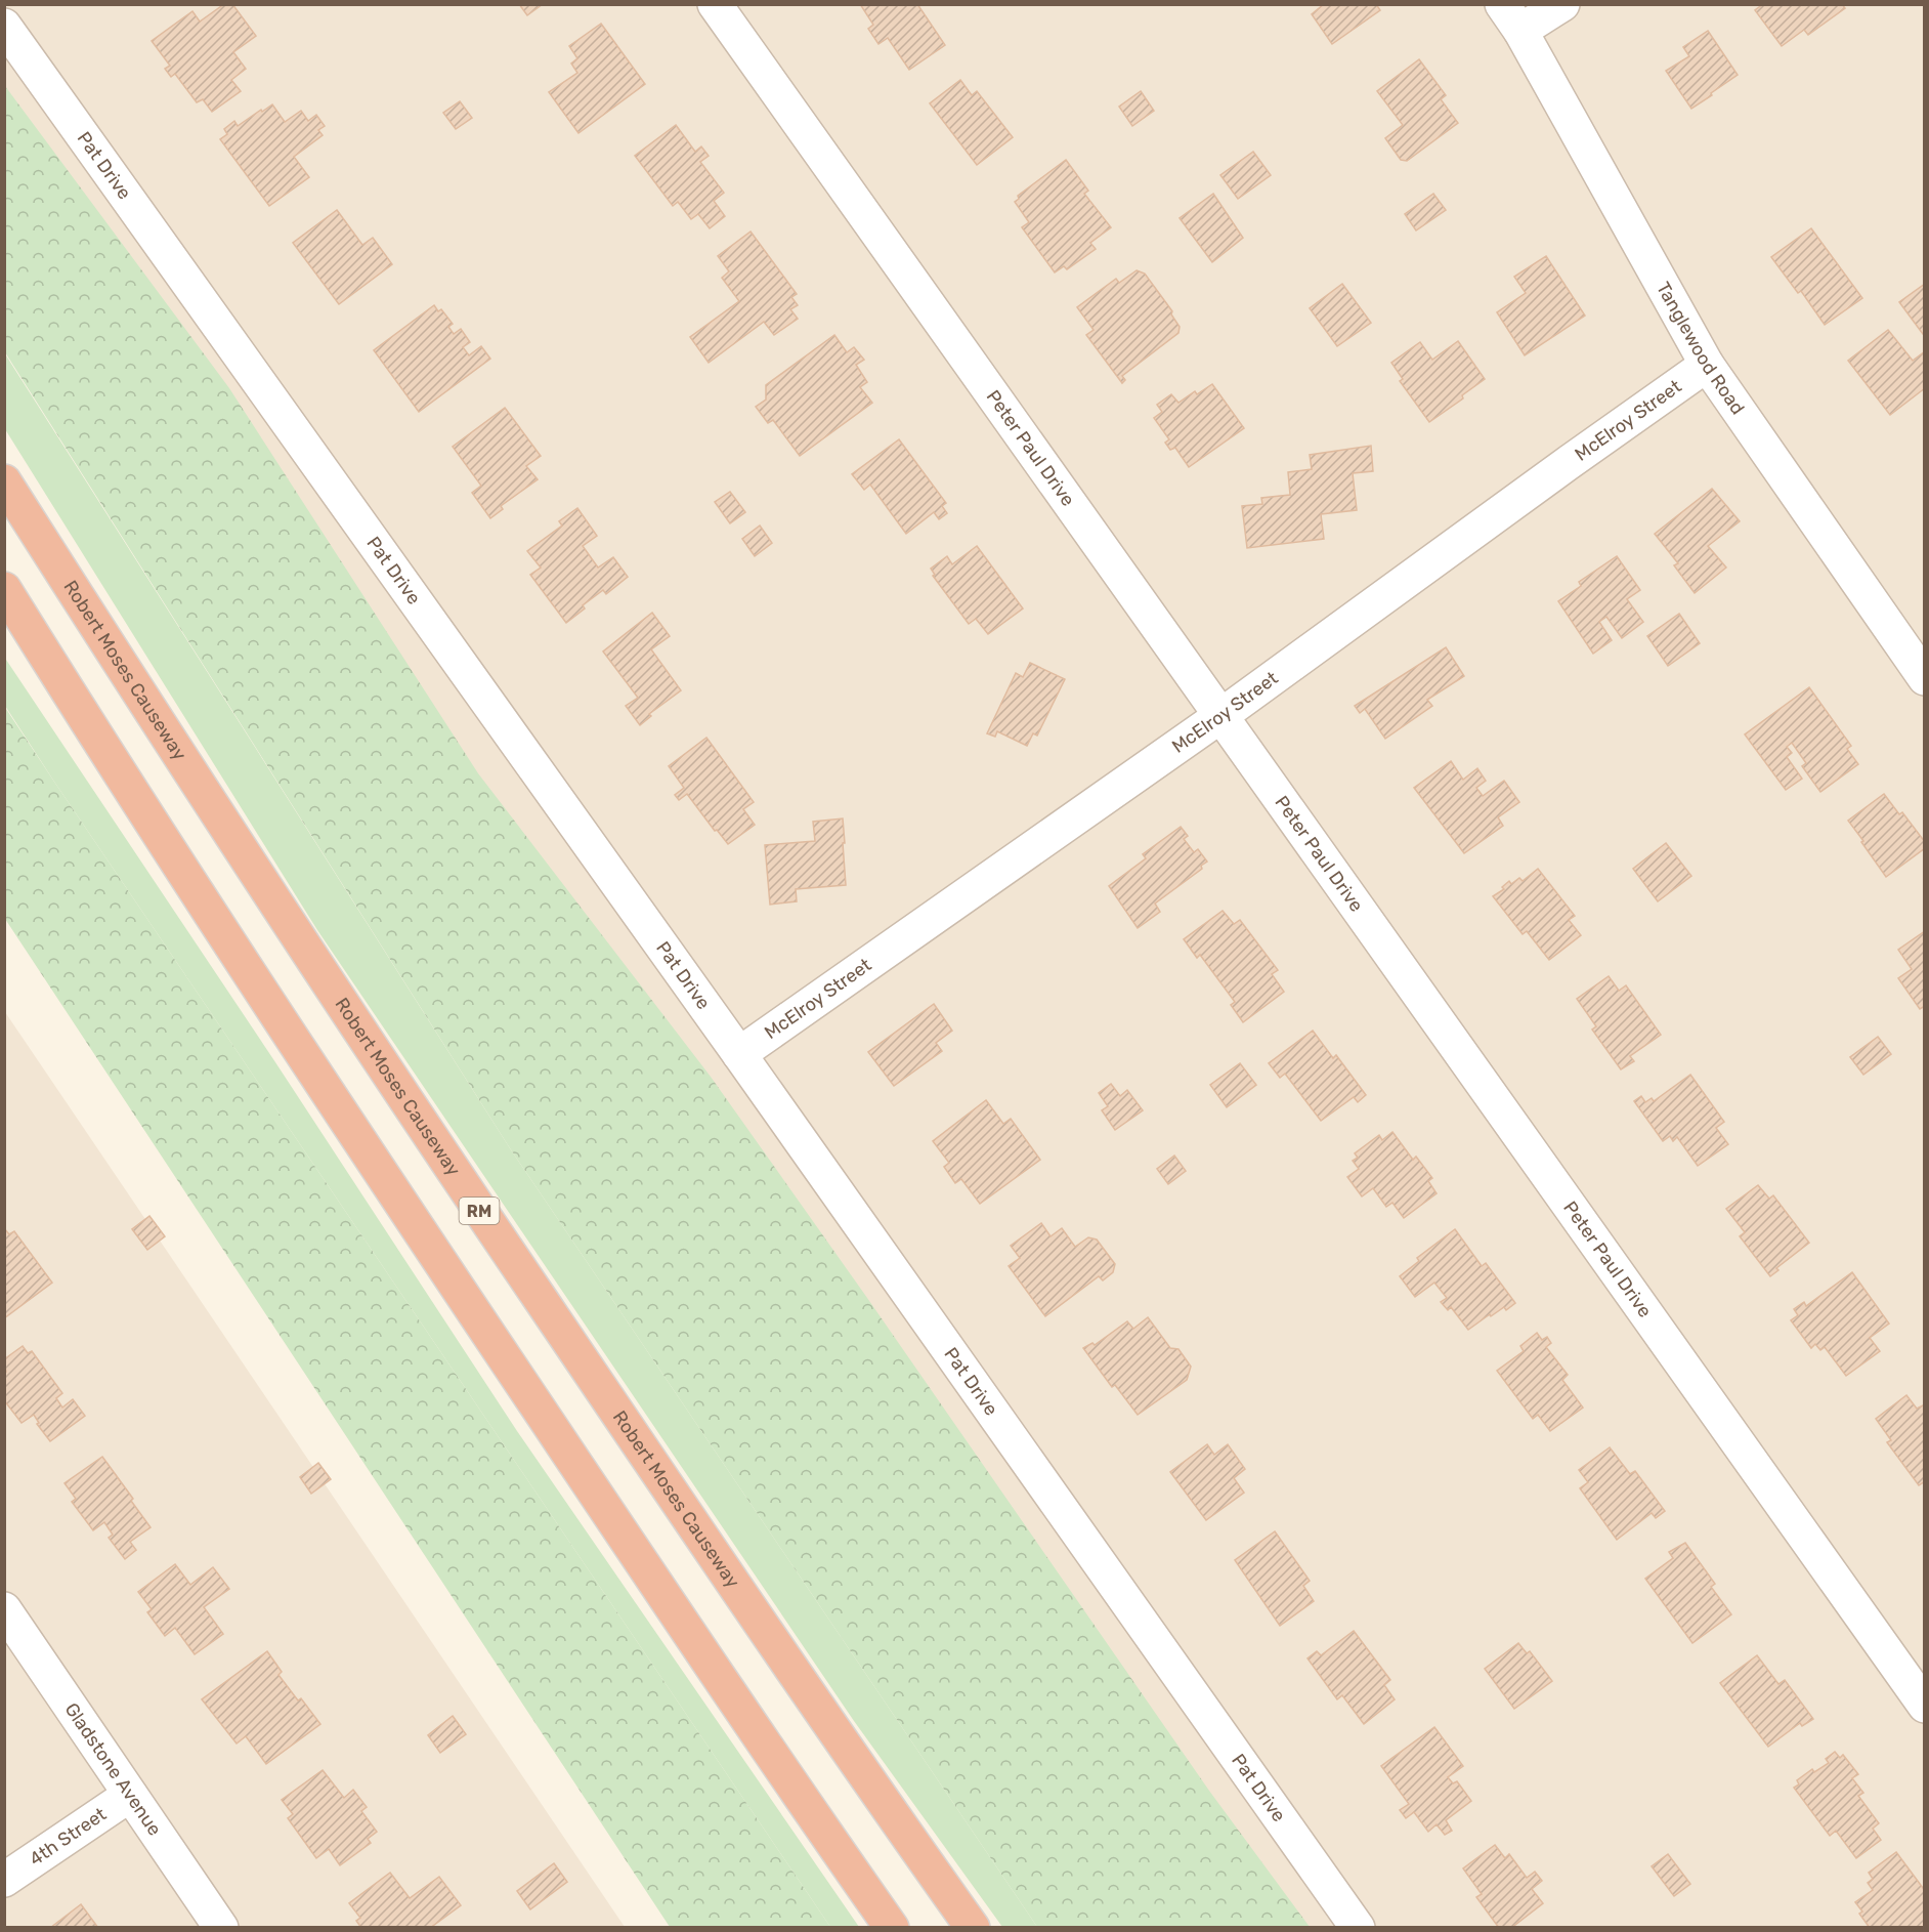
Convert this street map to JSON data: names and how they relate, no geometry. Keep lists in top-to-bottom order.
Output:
{
  "streets": {
    "highway": ["Robert Moses Causeway", "RM"],
    "street": [
      "Pat Drive",
      "Tanglewood Road",
      "McElroy Street",
      "Peter Paul Drive",
      "Gladstone Avenue",
      "4th Street"
    ]
  },
  "crossings": [
    ["Pat Drive", "McElroy Street"],
    ["Tanglewood Road", "McElroy Street"],
    ["McElroy Street", "Peter Paul Drive"],
    ["Gladstone Avenue", "4th Street"]
  ]
}
